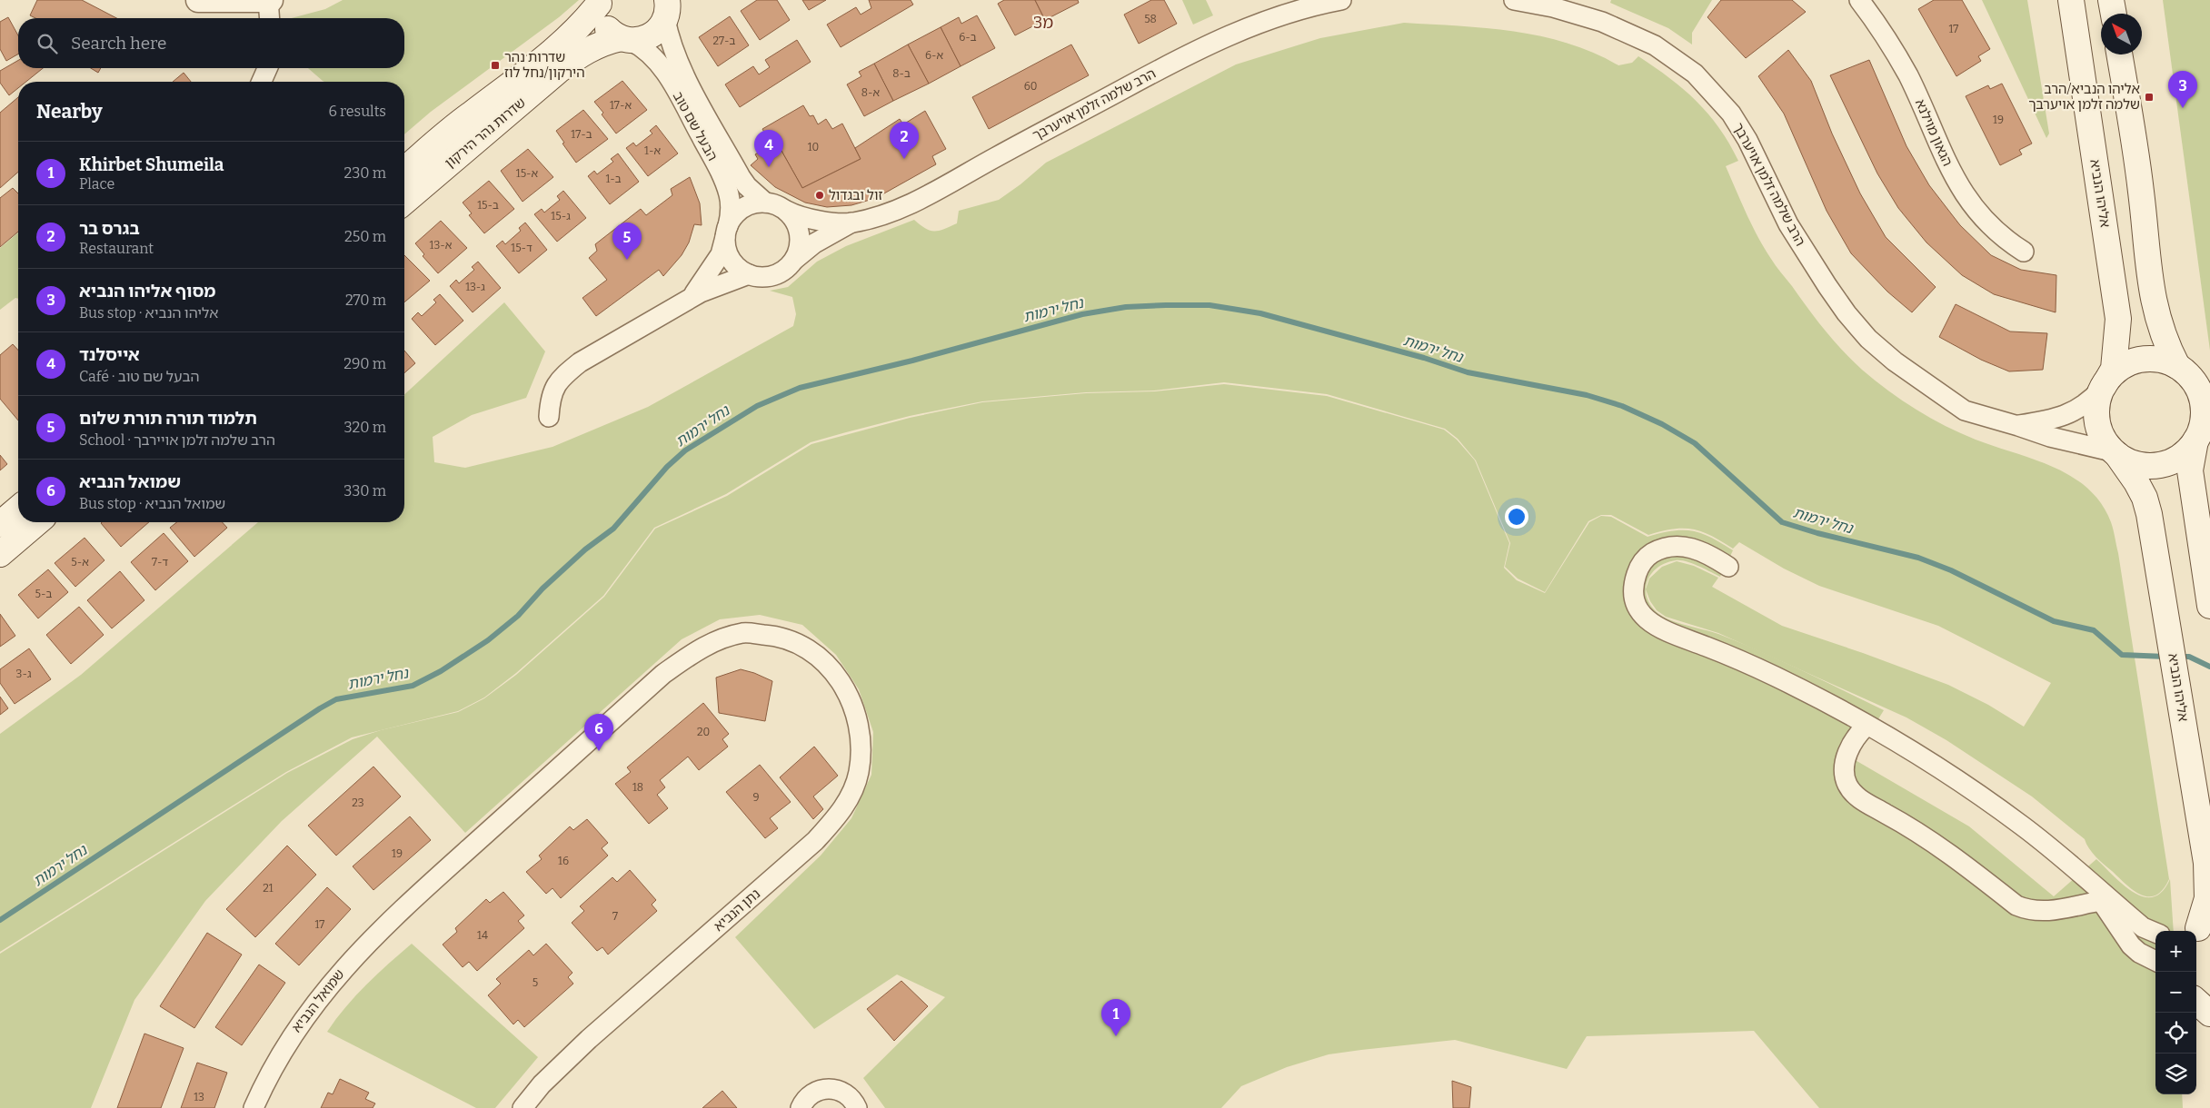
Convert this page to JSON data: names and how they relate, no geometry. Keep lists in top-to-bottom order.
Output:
{
  "streets": {
    "main road": ["שדרות נהר הירקון", "אליהו הנביא"],
    "street": [
      "הרב שלמה זלמן אויערבך",
      "הבעל שם טוב",
      "הגאון מוילנא",
      "נתן הנביא",
      "שמואל הנביא"
    ]
  },
  "crossings": [
    ["הרב שלמה זלמן אויערבך", "אליהו הנביא"],
    ["הבעל שם טוב", "שדרות נהר הירקון"],
    ["נתן הנביא", "שמואל הנביא"]
  ],
  "districts": ["מ3"],
  "water": ["נחל ירמות"],
  "places": {
    "transit": ["שדרות נהר הירקון/נחל לוז", "אליהו הנביא/הרב שלמה זלמן אויערבך"],
    "other": ["זול ובגדול"]
  },
  "house_numbers": [
    "58",
    "17",
    "6-ב",
    "27-ב",
    "6-א",
    "8-ב",
    "60",
    "8-א",
    "17-א",
    "19",
    "17-ב",
    "10",
    "1-א",
    "15-א",
    "1-ב",
    "15-ב",
    "15-ג",
    "13-א",
    "15-ד",
    "13-ג",
    "5-א",
    "7-ד",
    "5-ב",
    "3-ג",
    "20",
    "18",
    "9",
    "23",
    "19",
    "16",
    "21",
    "7",
    "17",
    "14",
    "5",
    "13"
  ],
  "north": "top left",
  "page": {
    "search": "Search here",
    "pins": [
      "3",
      "2",
      "4",
      "5",
      "6",
      "1"
    ],
    "heading": ["Nearby", "6 results"],
    "list": [
      {
        "mark": "1",
        "name": "Khirbet Shumeila",
        "note": "Place",
        "value": "230 m"
      },
      {
        "mark": "2",
        "name": "בגרס בר",
        "note": "Restaurant",
        "value": "250 m"
      },
      {
        "mark": "3",
        "name": "מסוף אליהו הנביא",
        "note": "Bus stop · אליהו הנביא",
        "value": "270 m"
      },
      {
        "mark": "4",
        "name": "אייסלנד",
        "note": "Café · הבעל שם טוב",
        "value": "290 m"
      },
      {
        "mark": "5",
        "name": "תלמוד תורה תורת שלום",
        "note": "School · הרב שלמה זלמן אויירבך",
        "value": "320 m"
      },
      {
        "mark": "6",
        "name": "שמואל הנביא",
        "note": "Bus stop · שמואל הנביא",
        "value": "330 m"
      }
    ],
    "map_buttons": ["+", "−"]
  }
}
